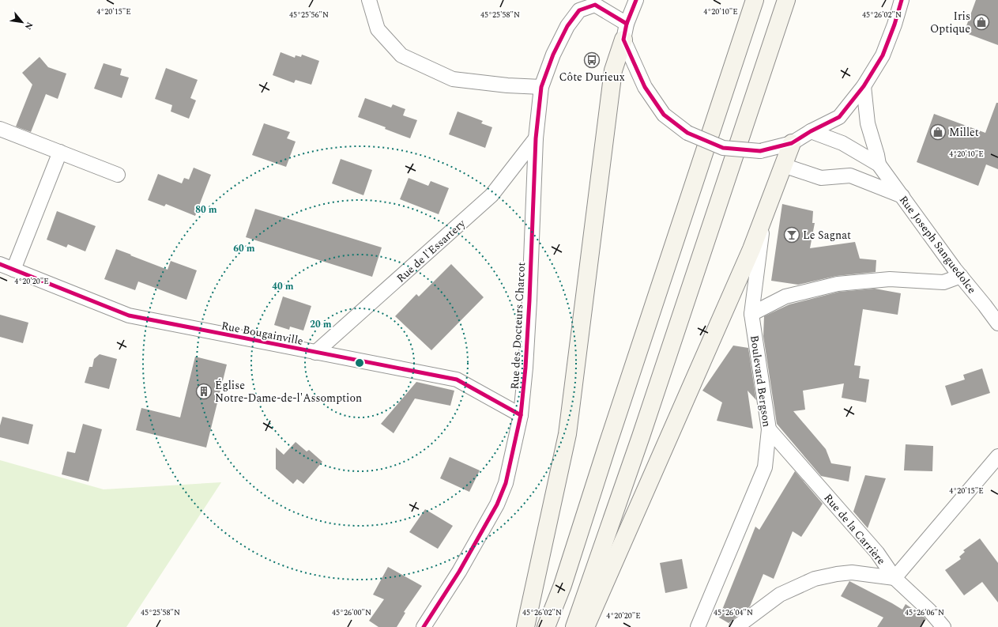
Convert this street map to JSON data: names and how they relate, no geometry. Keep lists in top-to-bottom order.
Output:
{
  "streets": {
    "street": [
      "Rue Joseph Sanguedolce",
      "Rue de l'Essartery",
      "Rue des Docteurs Charcot",
      "Rue Bougainville",
      "Boulevard Bergson",
      "Rue de la Carrière"
    ]
  },
  "crossings": [
    ["Rue de l'Essartery", "Rue des Docteurs Charcot"],
    ["Rue de l'Essartery", "Rue Bougainville"],
    ["Rue des Docteurs Charcot", "Rue Bougainville"],
    ["Boulevard Bergson", "Rue de la Carrière"]
  ],
  "places": {
    "shop": ["Iris Optique", "Millet"],
    "bus stop": ["Côte Durieux"],
    "bar": ["Le Sagnat"],
    "building": ["Église Notre-Dame-de-l'Assomption"]
  },
  "north": "bottom right",
  "coordinates": [
    "4°20'15\"E",
    "4°20'10\"E",
    "45°25'56\"N",
    "45°25'58\"N",
    "45°26'02\"N",
    "4°20'20\"E",
    "45°26'00\"N",
    "45°26'04\"N",
    "45°26'06\"N"
  ],
  "rings": [
    "80 m",
    "60 m",
    "40 m",
    "20 m"
  ]
}
